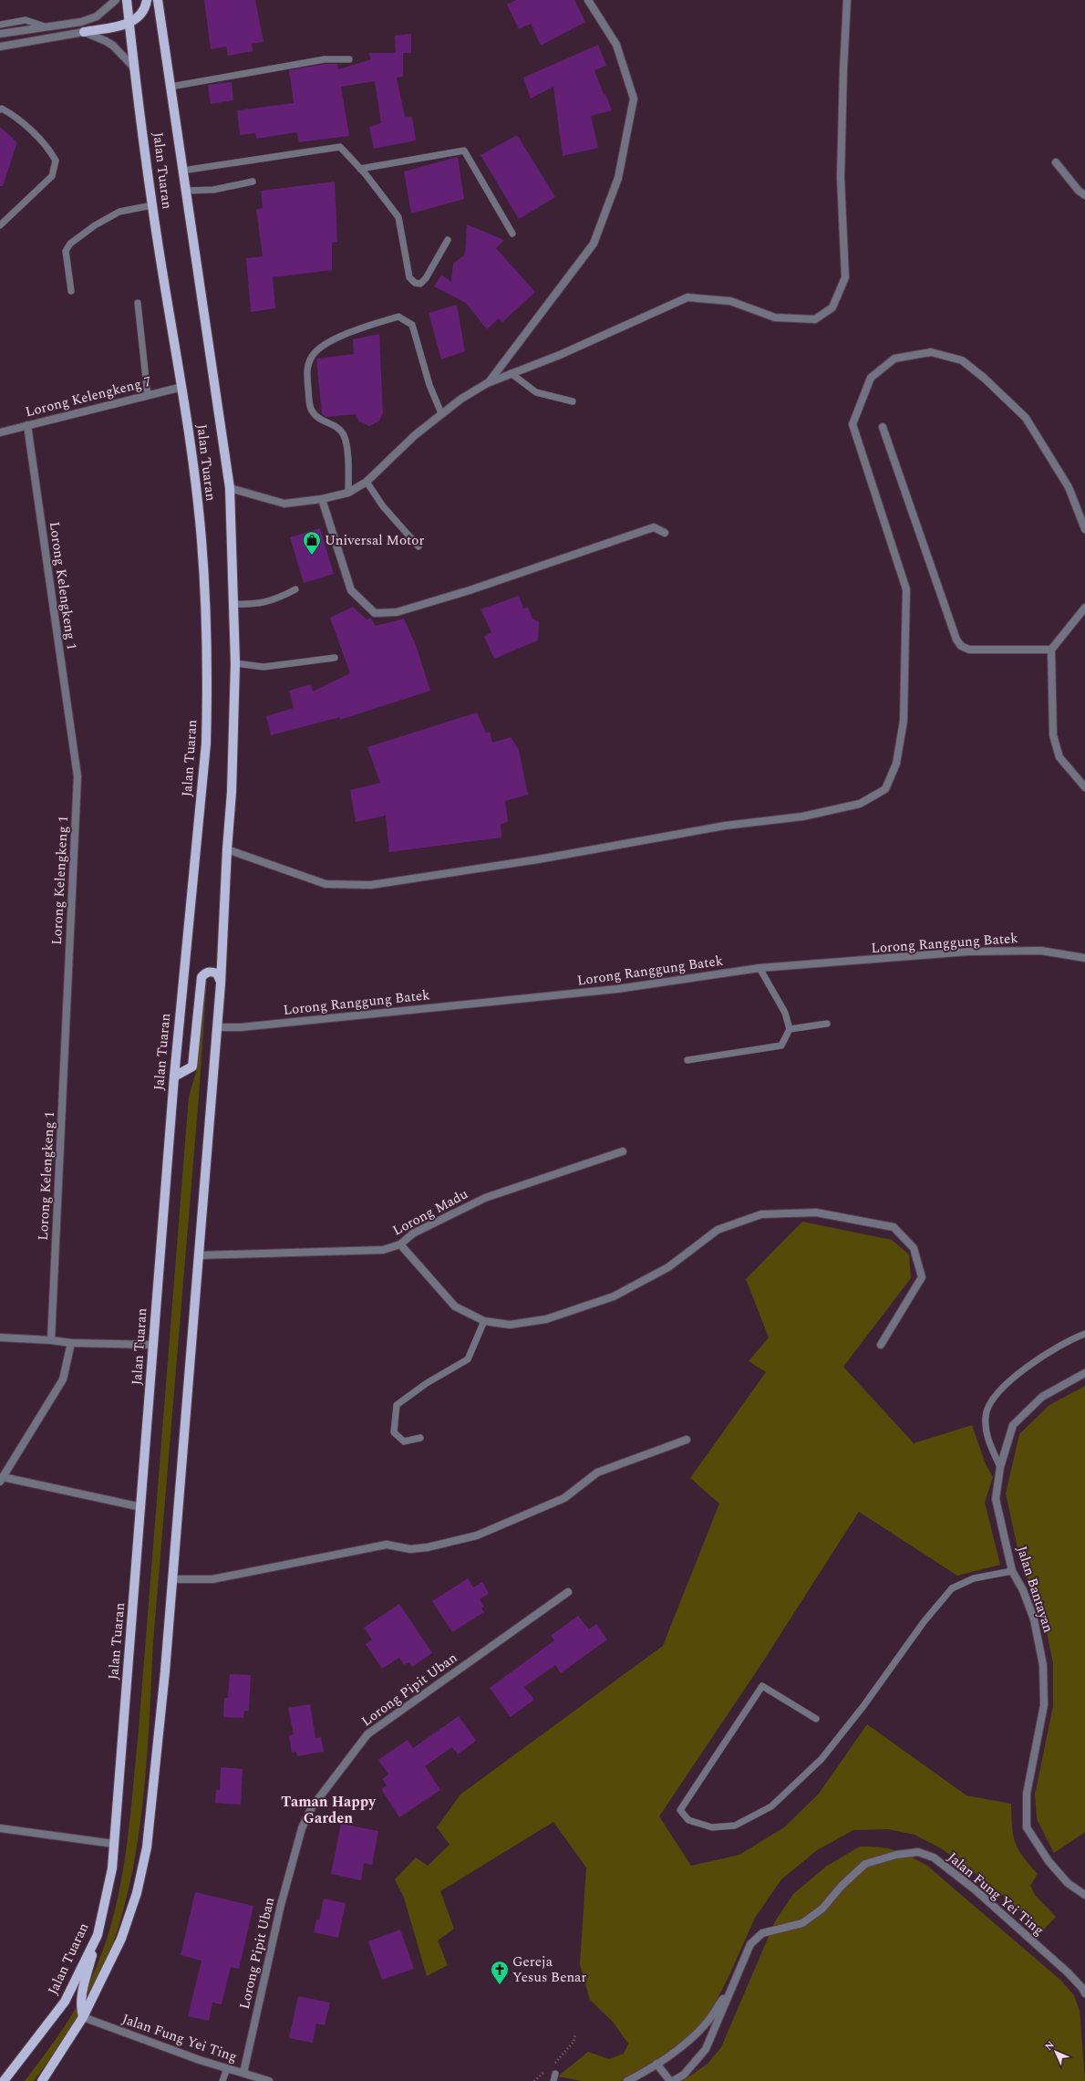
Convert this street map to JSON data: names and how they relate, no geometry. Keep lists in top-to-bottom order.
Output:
{
  "streets": {
    "main road": ["Jalan Tuaran"],
    "street": [
      "Lorong Kelengkeng 7",
      "Lorong Kelengkeng 1",
      "Lorong Ranggung Batek",
      "Lorong Madu",
      "Jalan Bantayan",
      "Lorong Pipit Uban",
      "Jalan Fung Yei Ting"
    ]
  },
  "crossings": [
    ["Jalan Tuaran", "Lorong Kelengkeng 7"],
    ["Jalan Tuaran", "Lorong Ranggung Batek"],
    ["Jalan Tuaran", "Lorong Madu"],
    ["Jalan Tuaran", "Jalan Fung Yei Ting"],
    ["Lorong Kelengkeng 7", "Lorong Kelengkeng 1"],
    ["Lorong Pipit Uban", "Jalan Fung Yei Ting"]
  ],
  "districts": ["Taman Happy Garden"],
  "places": {
    "shop": ["Universal Motor"],
    "church": ["Gereja Yesus Benar"]
  },
  "north": "top left"
}
